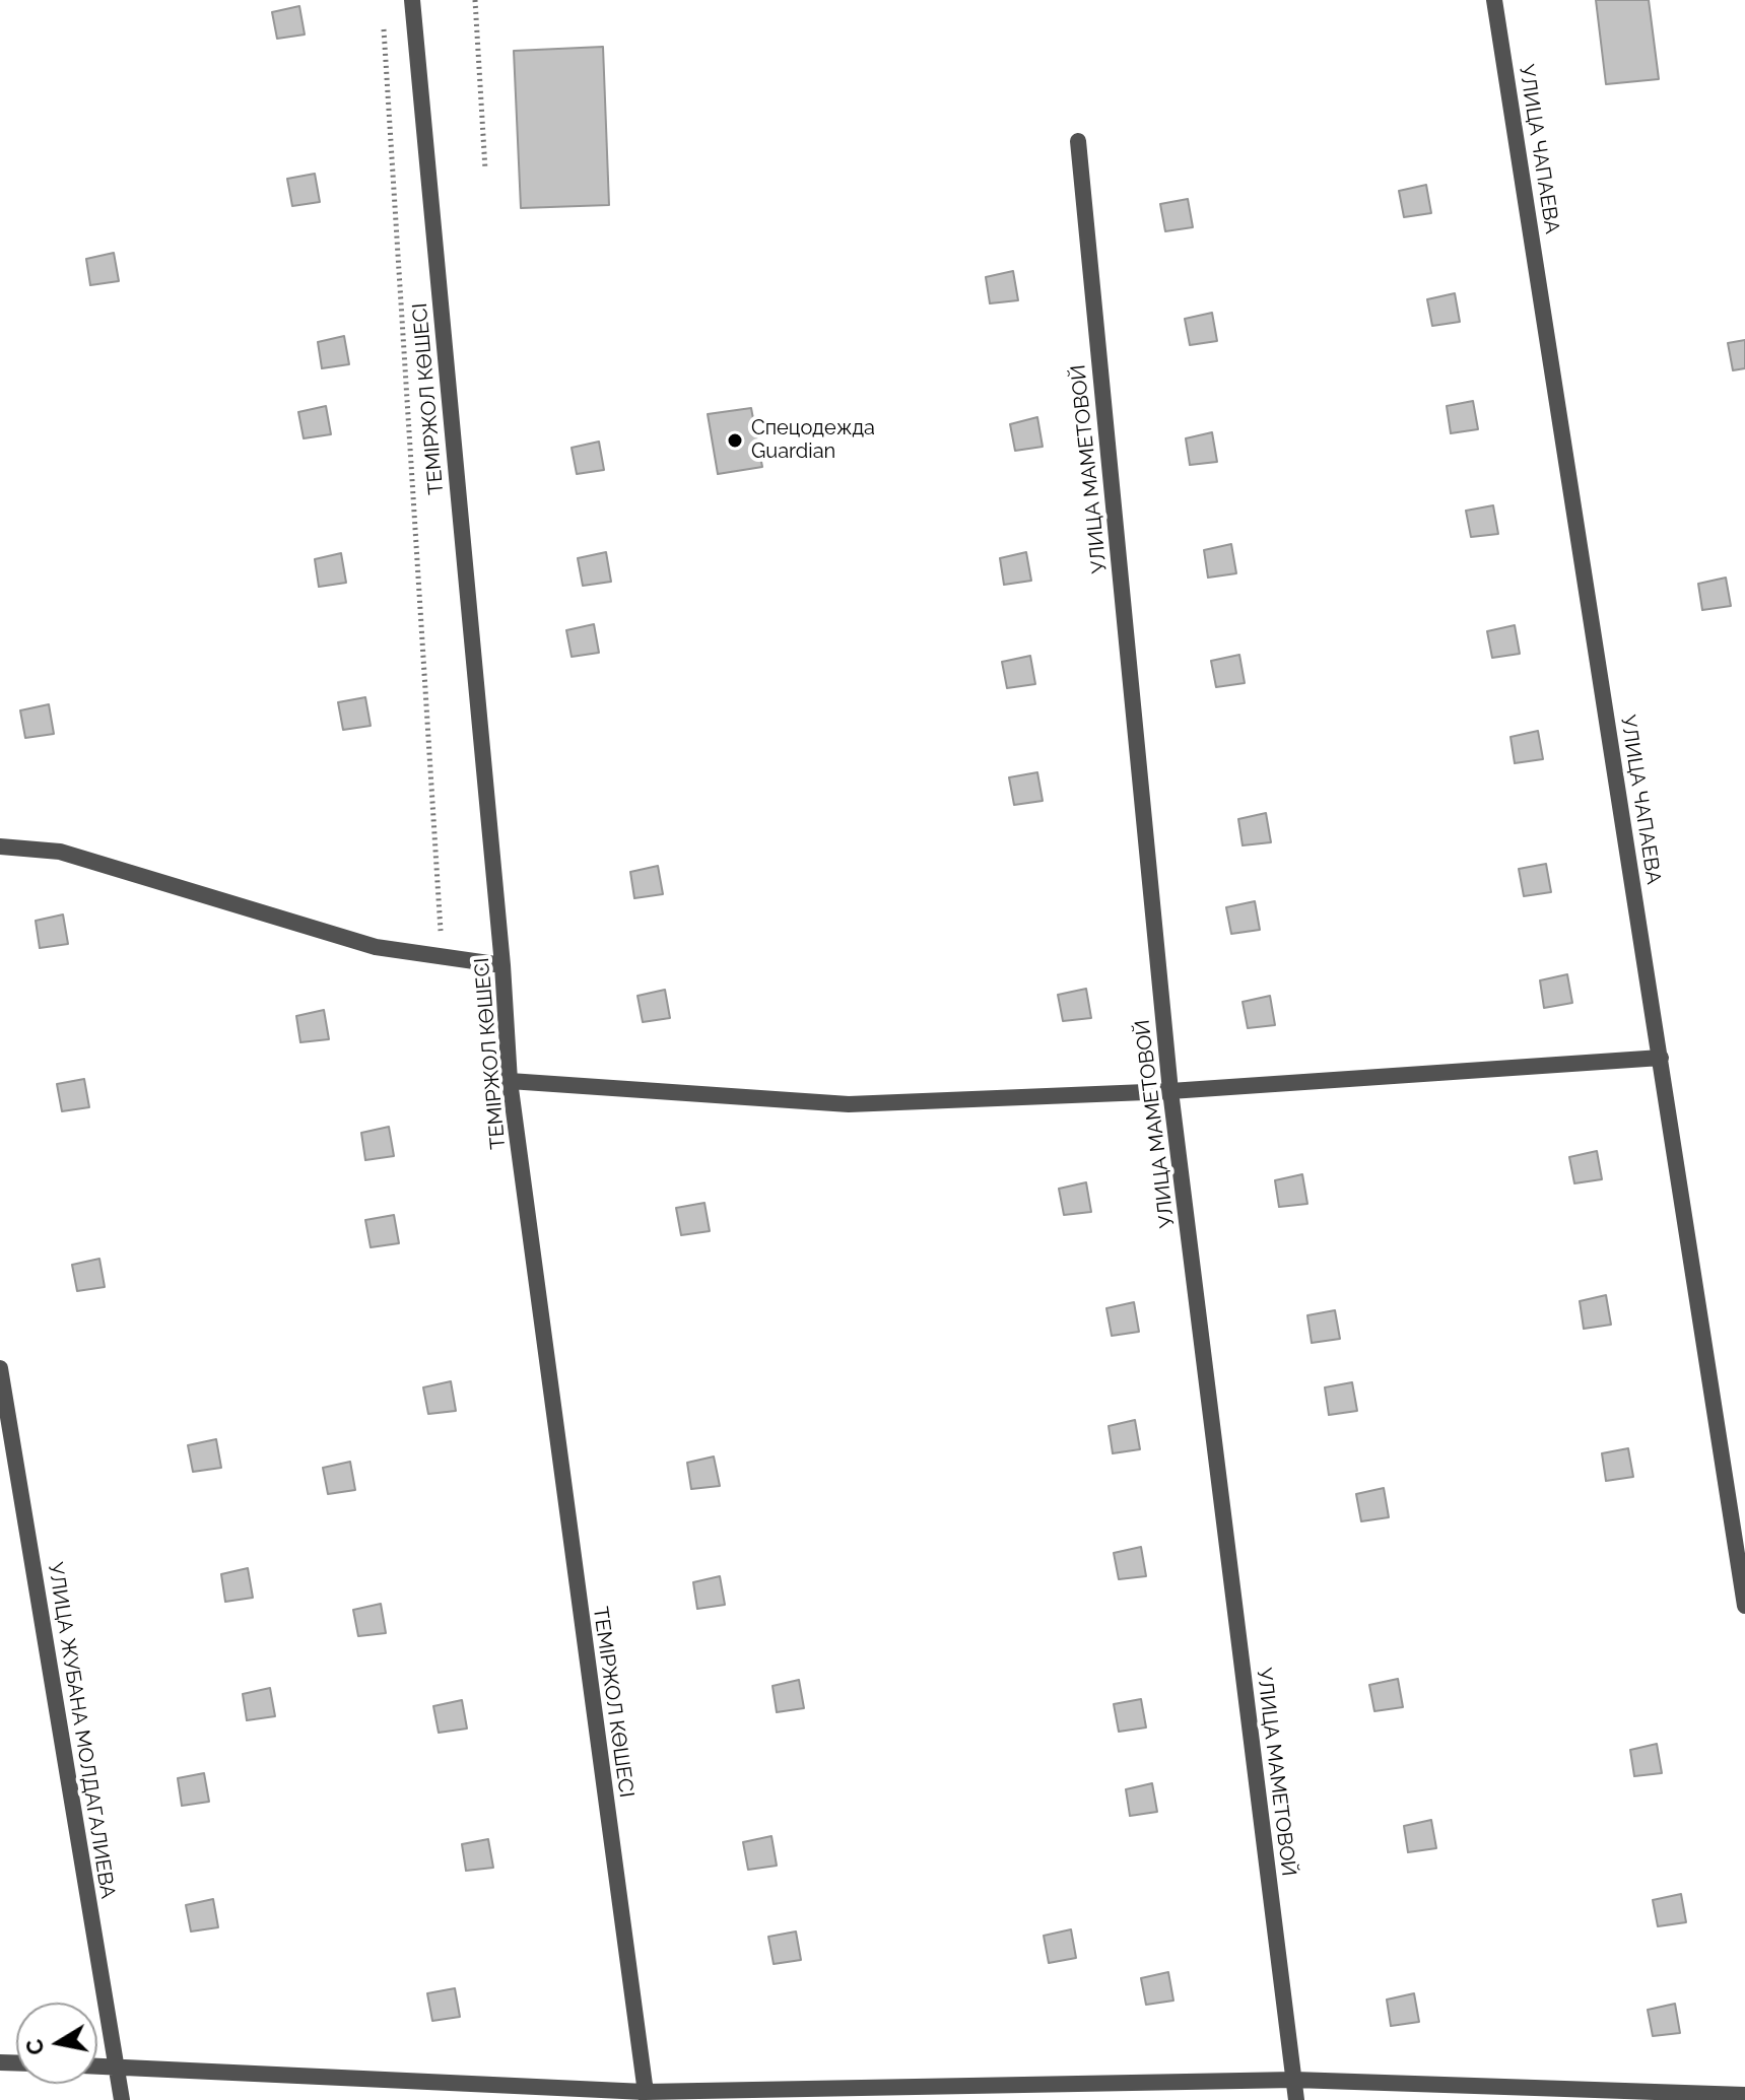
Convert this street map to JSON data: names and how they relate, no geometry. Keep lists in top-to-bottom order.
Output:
{
  "streets": {
    "street": [
      "УЛИЦА ЧАПАЕВА",
      "ТЕМІРЖОЛ КӨШЕСІ",
      "УЛИЦА МАМЕТОВОЙ",
      "УЛИЦА ЖУБАНА МОЛДАГАЛИЕВА"
    ]
  },
  "places": ["Спецодежда Guardian"],
  "north": "left"
}
